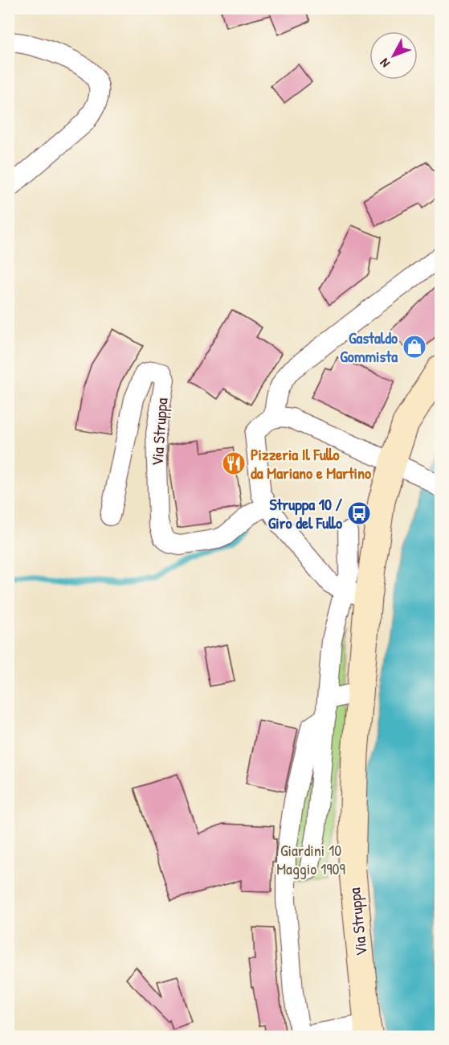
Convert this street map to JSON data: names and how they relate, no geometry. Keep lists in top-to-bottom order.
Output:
{
  "streets": {
    "main road": ["Via Struppa"]
  },
  "parks": ["Giardini 10 Maggio 1909"],
  "places": {
    "shop": ["Gastaldo Gommista"],
    "restaurant": ["Pizzeria Il Fullo da Mariano e Martino"],
    "bus stop": ["Struppa 10 / Giro del Fullo"]
  },
  "north": "bottom left"
}
